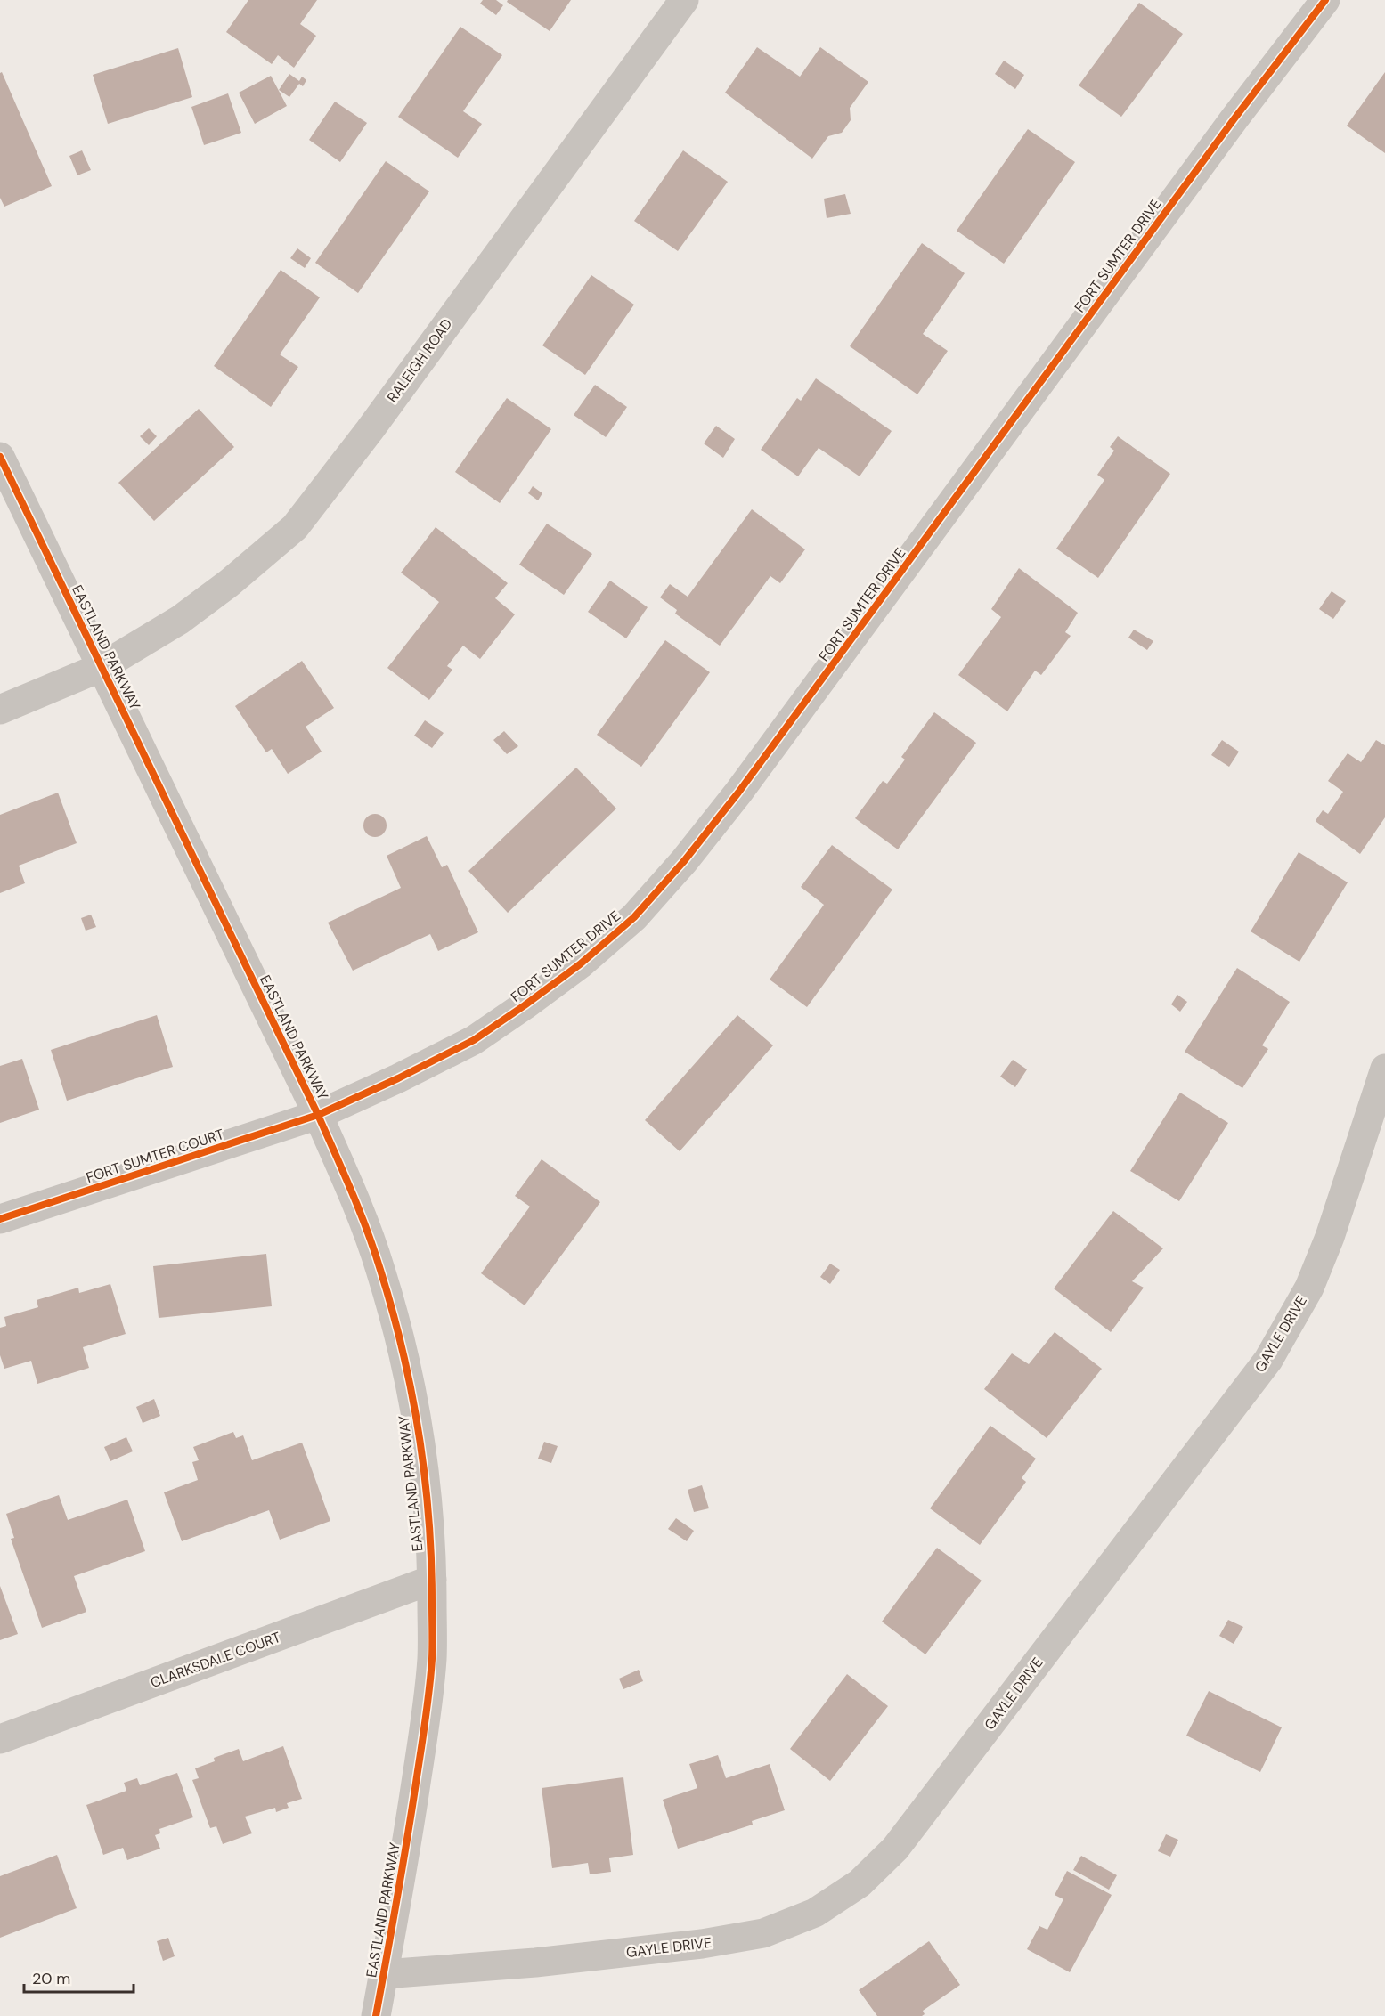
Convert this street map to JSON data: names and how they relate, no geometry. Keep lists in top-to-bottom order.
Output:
{
  "streets": {
    "street": [
      "FORT SUMTER DRIVE",
      "RALEIGH ROAD",
      "EASTLAND PARKWAY",
      "FORT SUMTER COURT",
      "GAYLE DRIVE",
      "CLARKSDALE COURT"
    ]
  },
  "crossings": [
    ["FORT SUMTER DRIVE", "EASTLAND PARKWAY"],
    ["FORT SUMTER DRIVE", "FORT SUMTER COURT"],
    ["RALEIGH ROAD", "EASTLAND PARKWAY"],
    ["EASTLAND PARKWAY", "FORT SUMTER COURT"],
    ["EASTLAND PARKWAY", "GAYLE DRIVE"],
    ["EASTLAND PARKWAY", "CLARKSDALE COURT"]
  ],
  "scale_bar": "20 m"
}
